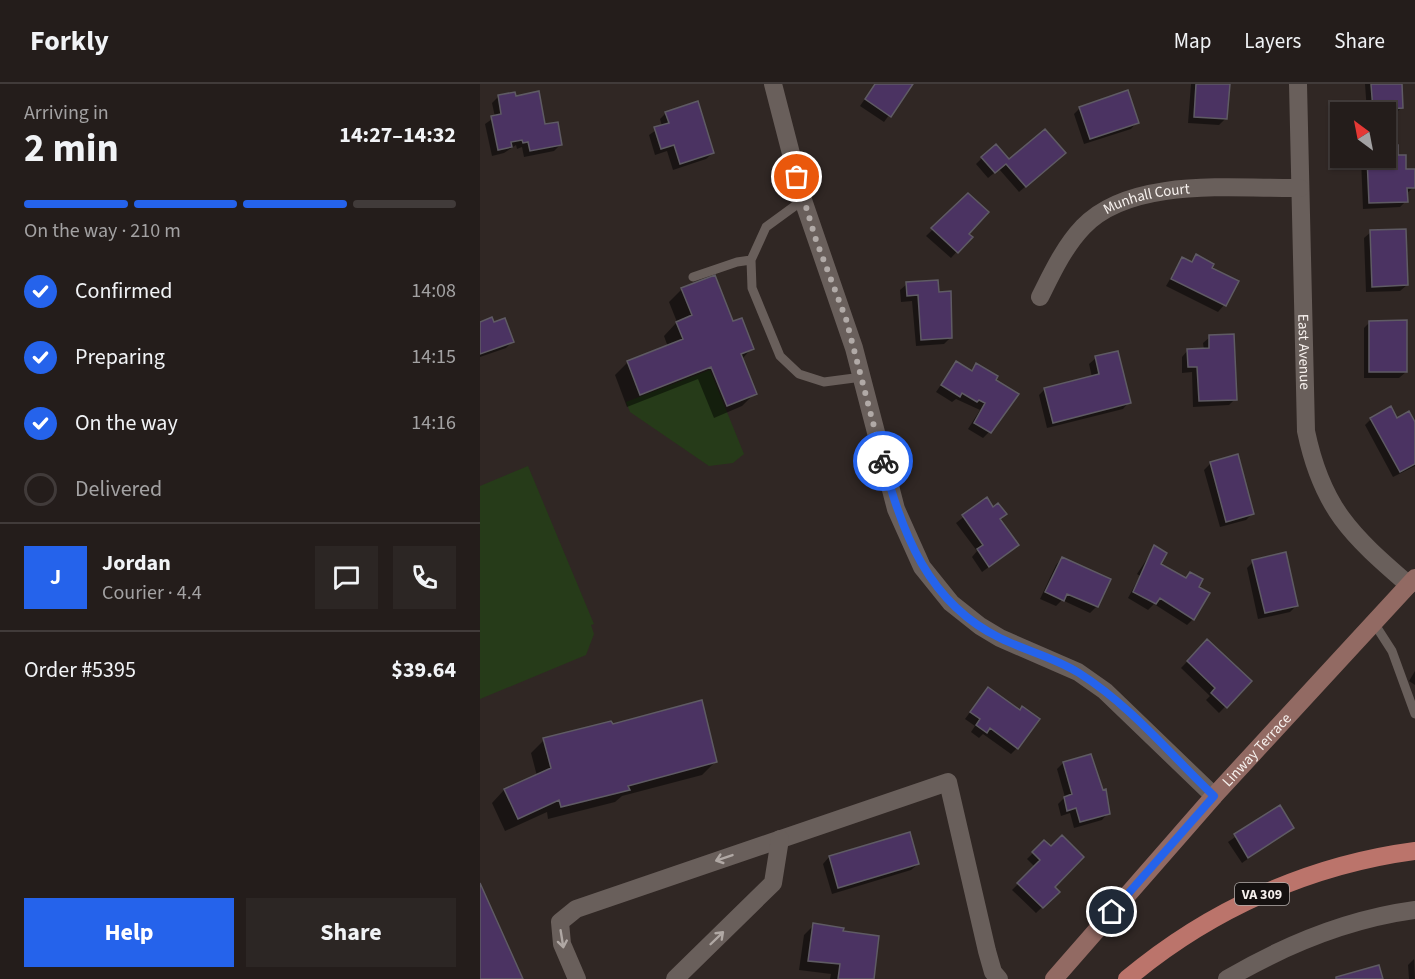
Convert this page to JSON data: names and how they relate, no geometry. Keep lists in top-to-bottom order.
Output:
{
  "streets": {
    "main road": ["VA 309"],
    "street": ["Munhall Court", "East Avenue", "Linway Terrace"]
  },
  "crossings": [
    ["Munhall Court", "East Avenue"],
    ["East Avenue", "Linway Terrace"]
  ],
  "north": "top left",
  "page": {
    "header": "Forkly",
    "nav": ["Map", "Layers", "Share"],
    "heading": ["2 min", "Arriving in", "14:27–14:32"],
    "panel": [
      "Jordan",
      "Courier · 4.4",
      "Order #5395",
      "$39.64"
    ],
    "bar": "On the way · 210 m",
    "list": [
      ["Confirmed", "14:08"],
      ["Preparing", "14:15"],
      ["On the way", "14:16"],
      "Delivered"
    ],
    "round": "J",
    "buttons": ["Help", "Share"]
  }
}
